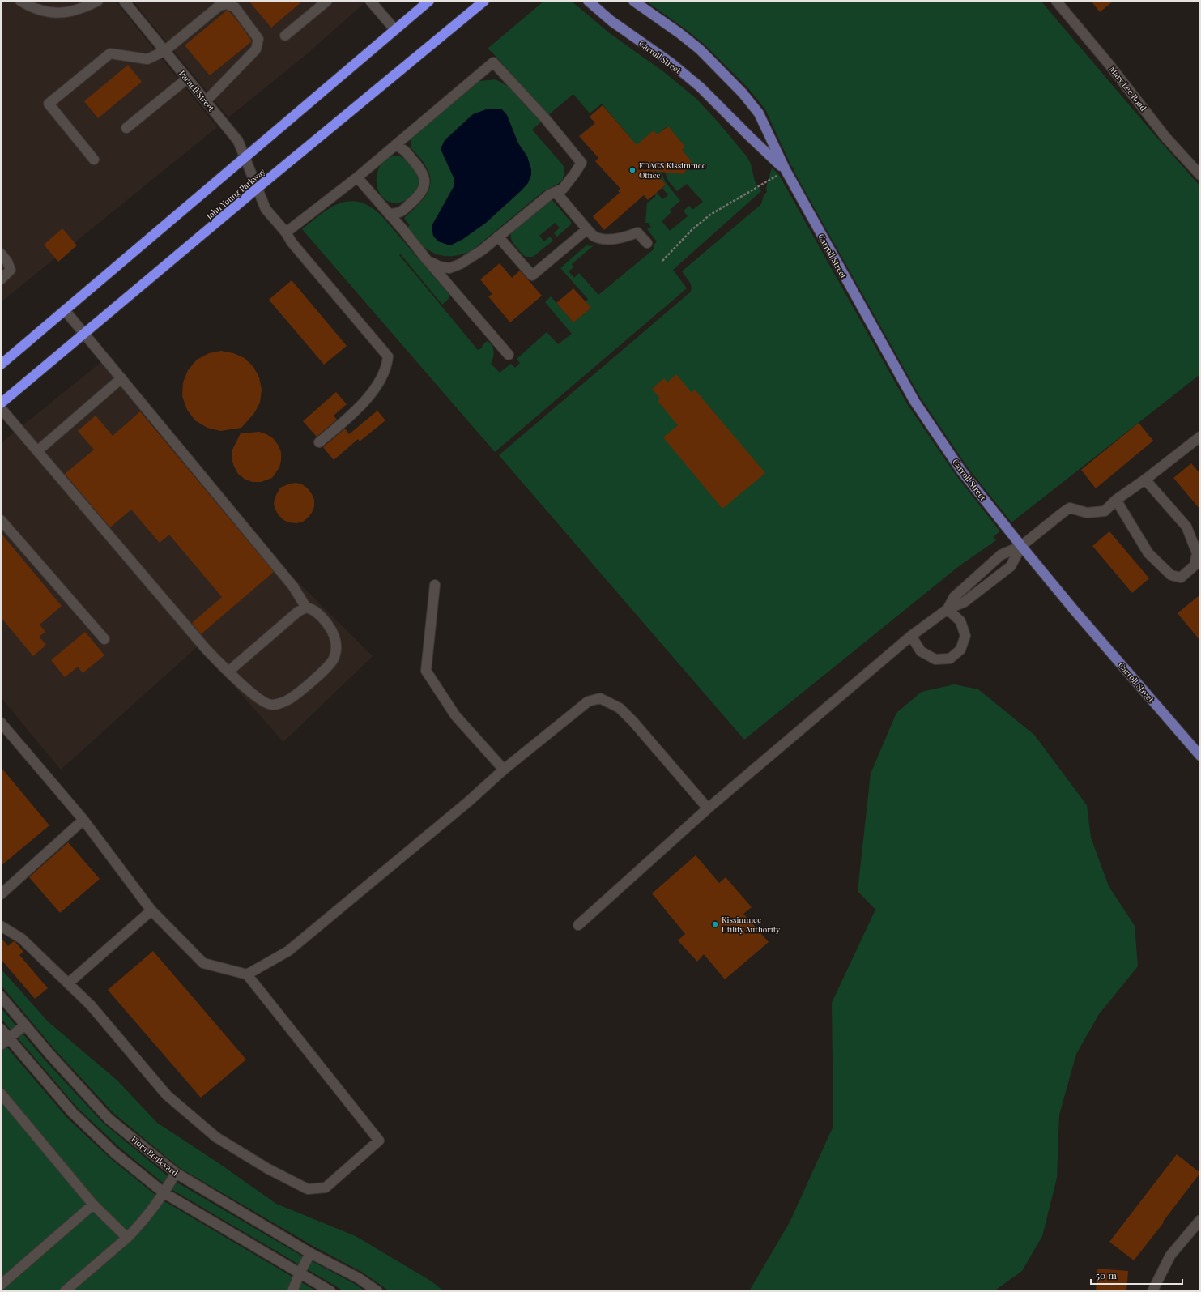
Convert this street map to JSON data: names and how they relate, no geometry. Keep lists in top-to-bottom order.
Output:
{
  "streets": {
    "highway": ["John Young Parkway"],
    "main road": ["Carroll Street"],
    "street": ["Mary Lee Road", "Parnell Street", "Flora Boulevard"]
  },
  "crossings": [
    ["Parnell Street", "John Young Parkway"]
  ],
  "places": ["FDACS Kissimmee Office", "Kissimmee Utility Authority"],
  "scale_bar": "50 m"
}
